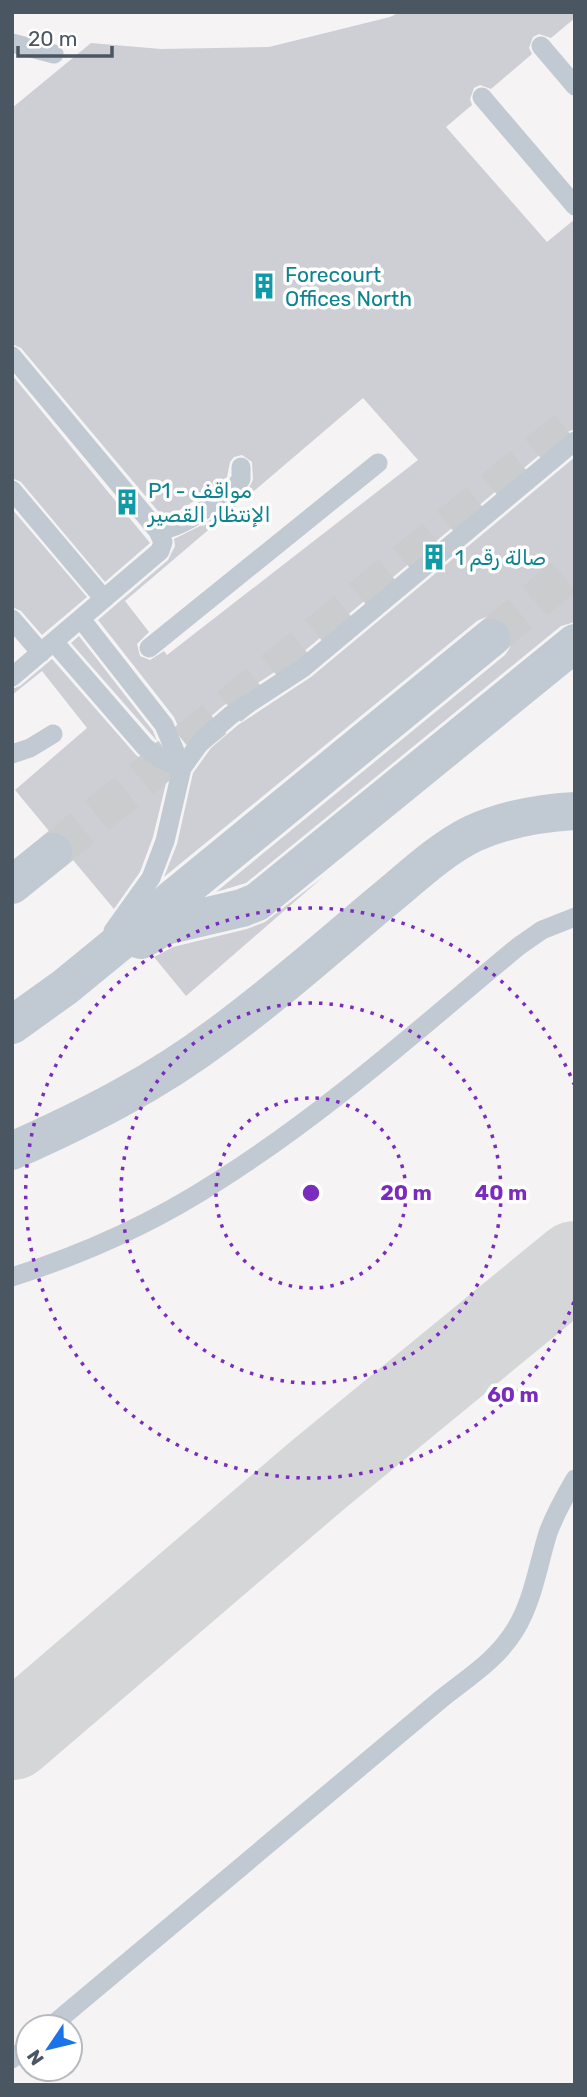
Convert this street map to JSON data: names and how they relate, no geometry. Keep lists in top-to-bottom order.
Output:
{
  "places": {
    "building": ["Forecourt Offices North", "P1 - مواقف الإنتظار القصير", "صالة رقم 1"]
  },
  "scale_bar": "20 m",
  "north": "bottom left",
  "rings": ["20 m", "40 m", "60 m"]
}
